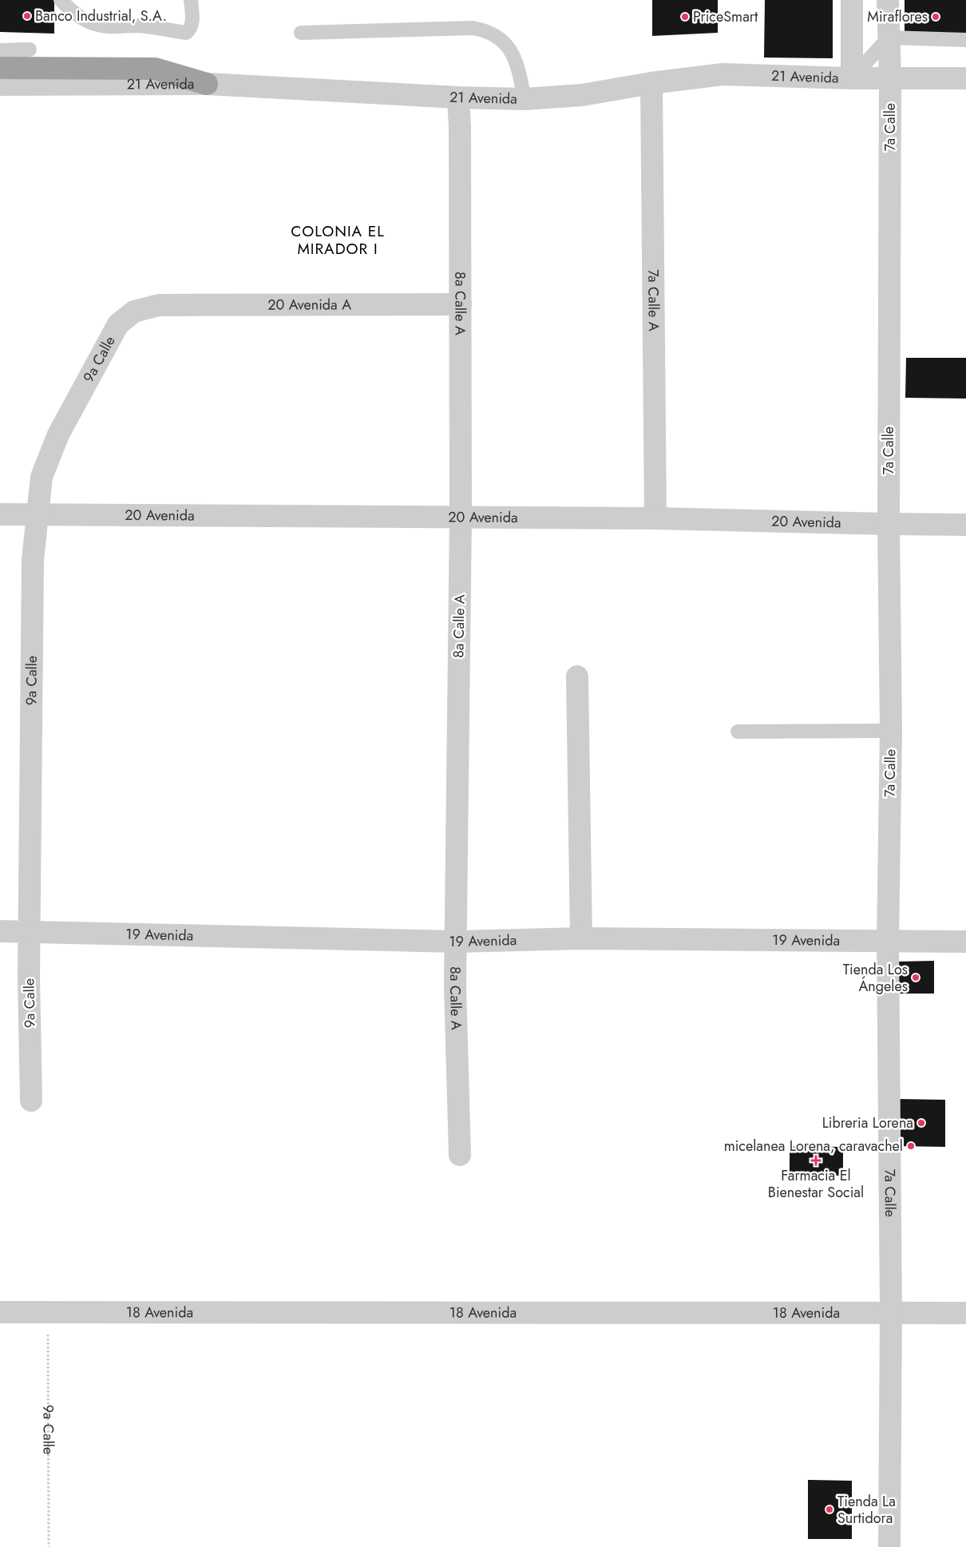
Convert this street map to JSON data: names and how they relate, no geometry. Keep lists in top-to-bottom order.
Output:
{
  "streets": {
    "street": [
      "21 Avenida",
      "7a Calle",
      "7a Calle A",
      "8a Calle A",
      "20 Avenida A",
      "9a Calle",
      "20 Avenida",
      "19 Avenida",
      "18 Avenida"
    ]
  },
  "crossings": [
    ["21 Avenida", "7a Calle"],
    ["21 Avenida", "7a Calle A"],
    ["21 Avenida", "8a Calle A"],
    ["7a Calle", "20 Avenida"],
    ["7a Calle", "19 Avenida"],
    ["7a Calle", "18 Avenida"],
    ["7a Calle A", "20 Avenida"],
    ["8a Calle A", "20 Avenida A"],
    ["8a Calle A", "20 Avenida"],
    ["8a Calle A", "19 Avenida"],
    ["20 Avenida A", "9a Calle"],
    ["9a Calle", "20 Avenida"],
    ["9a Calle", "19 Avenida"],
    ["9a Calle", "18 Avenida"]
  ],
  "districts": ["COLONIA EL MIRADOR I"],
  "places": {
    "other": [
      "Banco Industrial, S.A.",
      "PriceSmart",
      "Miraflores",
      "Tienda Los Ángeles",
      "Libreria Lorena",
      "micelanea Lorena, caravachel",
      "Tienda La Surtidora"
    ],
    "health": ["Farmacia El Bienestar Social"]
  }
}
